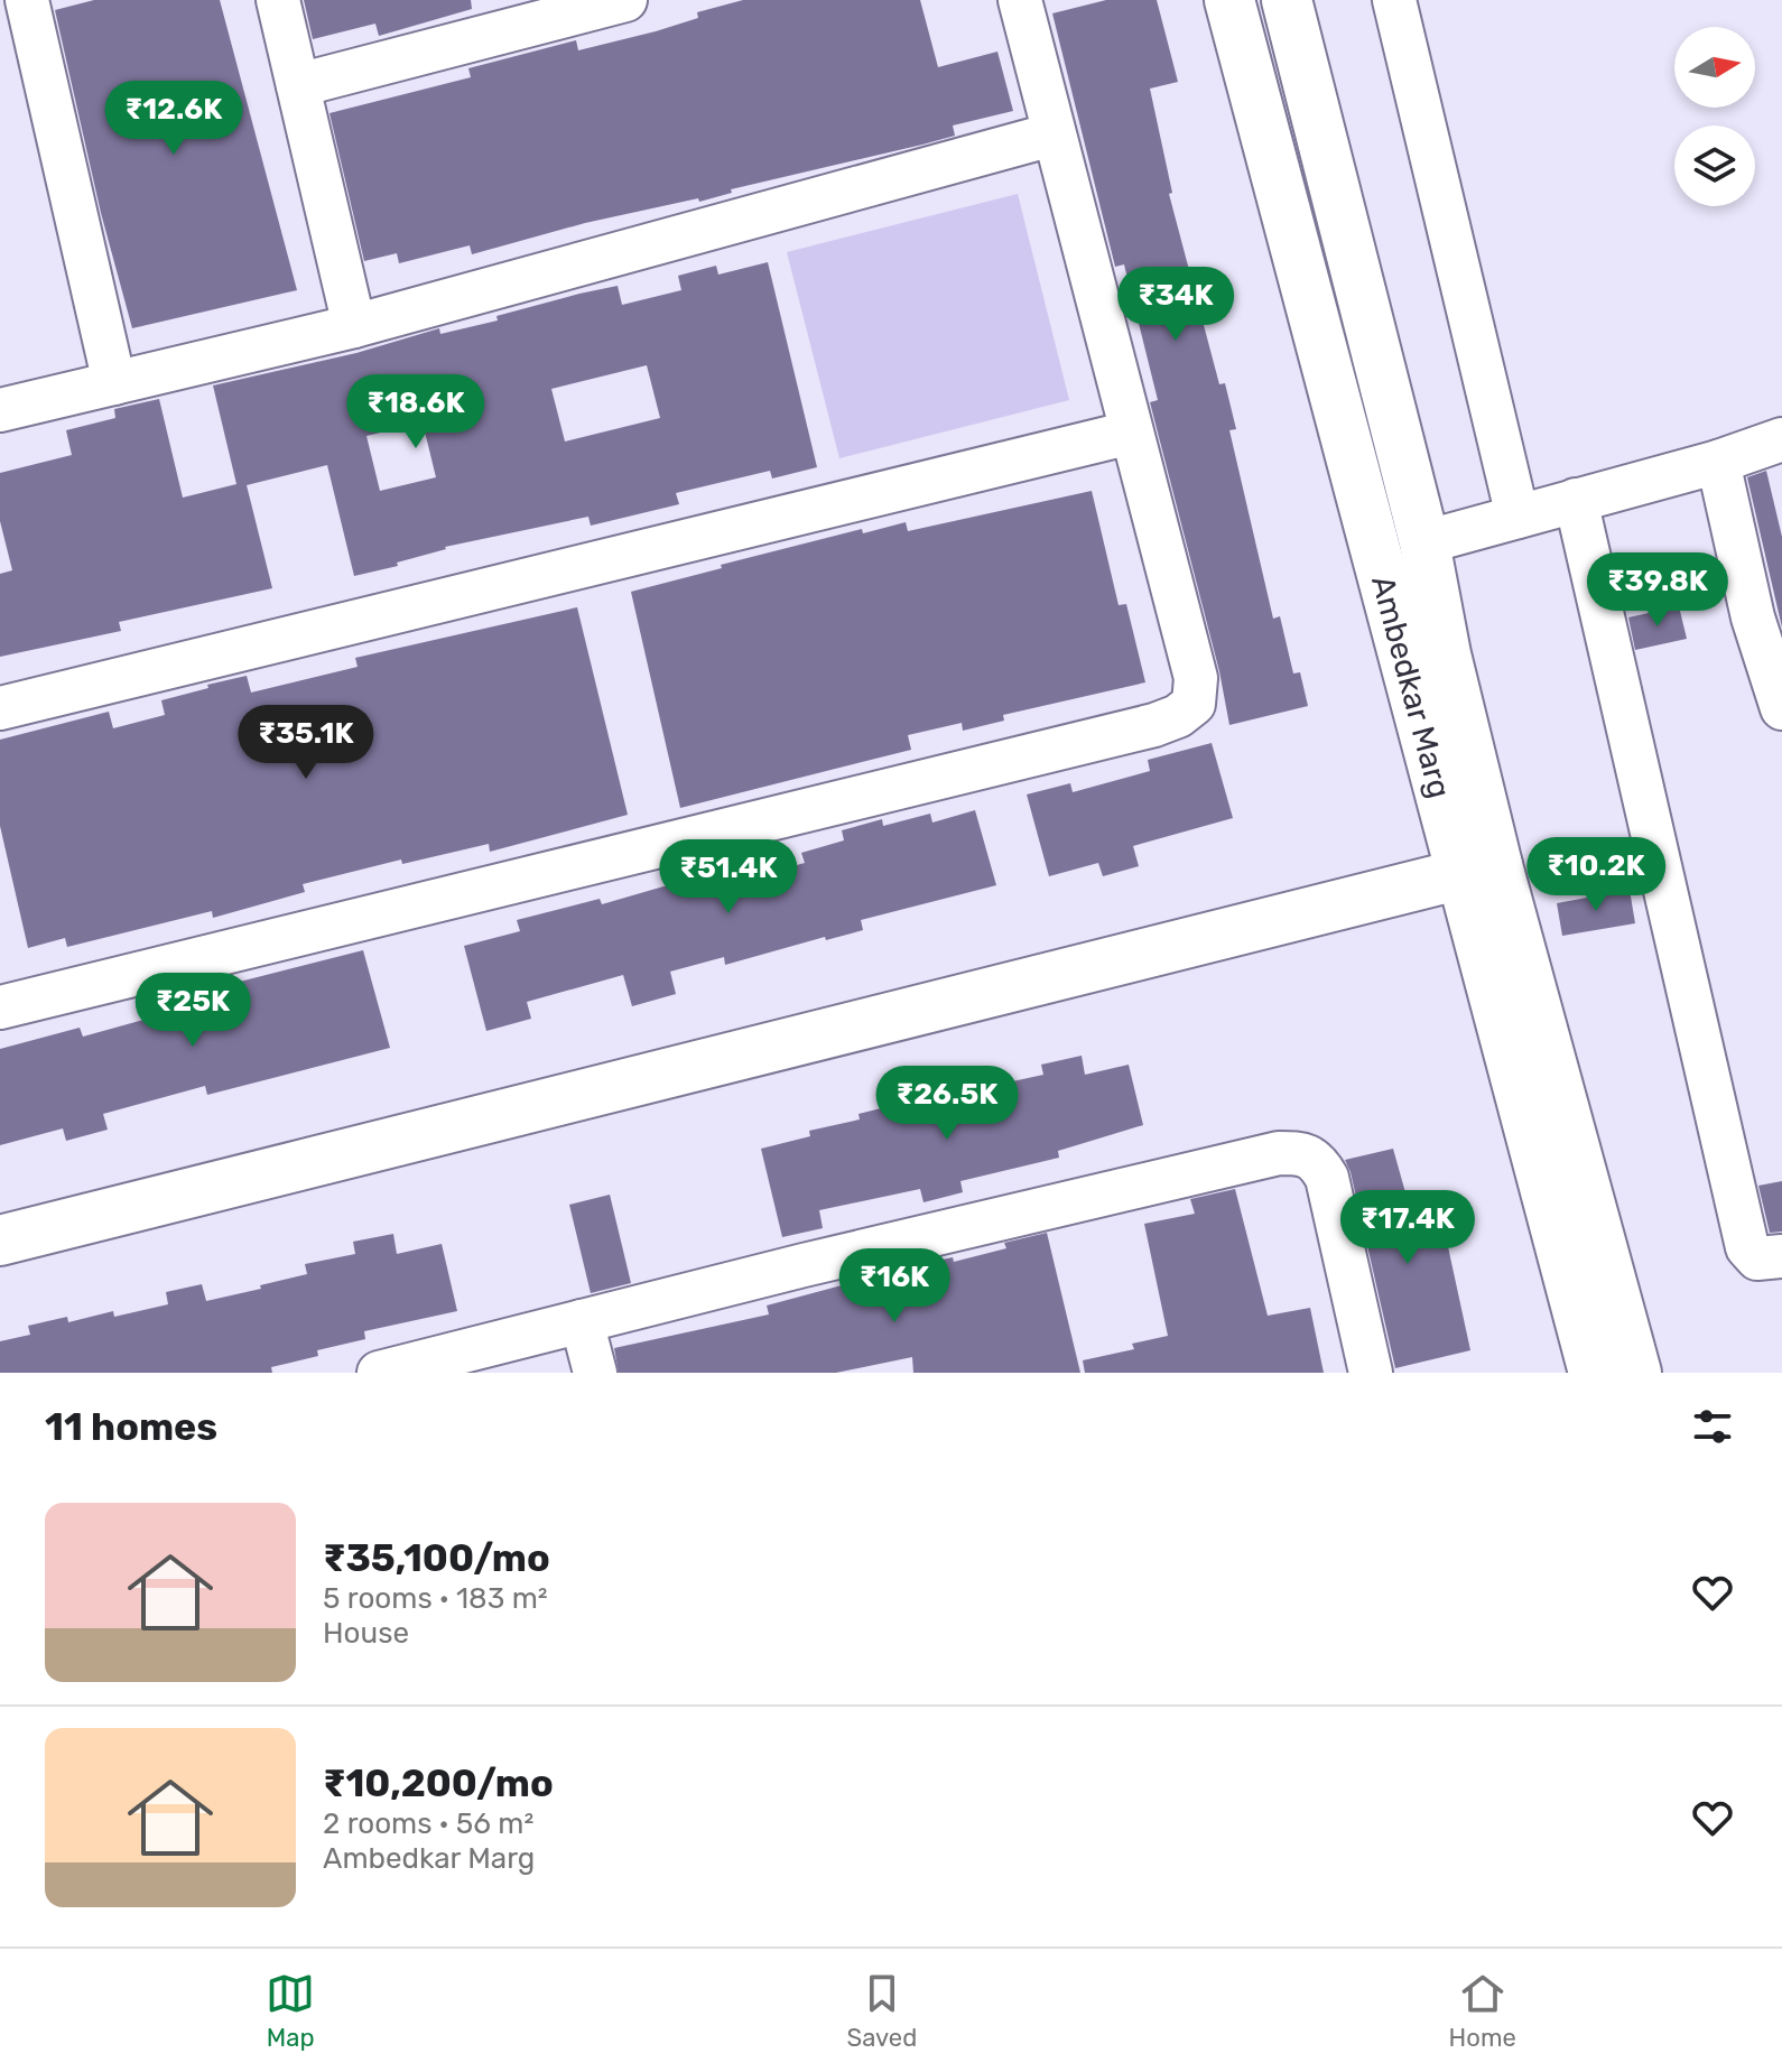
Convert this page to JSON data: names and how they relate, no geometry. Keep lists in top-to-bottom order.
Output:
{
  "streets": {
    "street": ["Ambedkar Marg"]
  },
  "north": "right",
  "page": {
    "price": [
      "₹12.6K",
      "₹34K",
      "₹18.6K",
      "₹39.8K",
      "₹35.1K",
      "₹10.2K",
      "₹51.4K",
      "₹25K",
      "₹26.5K",
      "₹17.4K",
      "₹16K"
    ],
    "heading": "11 homes",
    "list": [
      {
        "name": "₹35,100/mo",
        "note": "5 rooms · 183 m² · House"
      },
      {
        "name": "₹10,200/mo",
        "note": "2 rooms · 56 m² · Ambedkar Marg"
      }
    ],
    "tabs": ["Map", "Saved", "Home"]
  }
}
